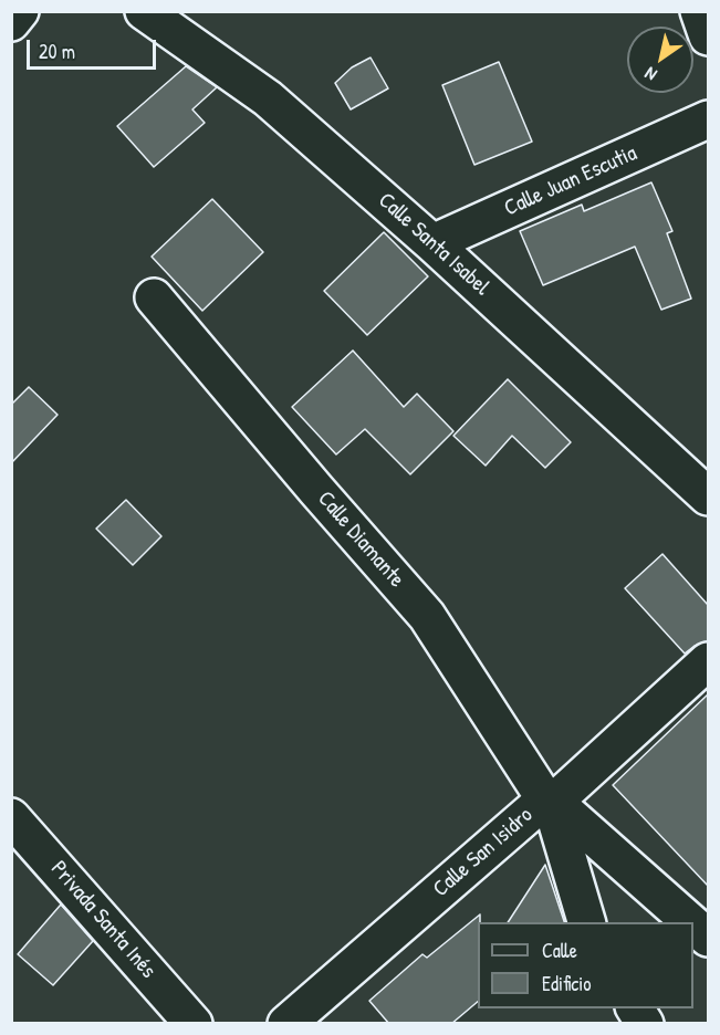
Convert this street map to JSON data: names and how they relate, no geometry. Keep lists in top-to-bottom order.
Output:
{
  "streets": {
    "street": [
      "Calle Juan Escutia",
      "Calle Santa Isabel",
      "Calle Diamante",
      "Calle San Isidro",
      "Privada Santa Inés"
    ]
  },
  "crossings": [
    ["Calle Juan Escutia", "Calle Santa Isabel"],
    ["Calle Diamante", "Calle San Isidro"]
  ],
  "legend": ["Calle", "Edificio"],
  "scale_bar": "20 m",
  "north": "bottom left"
}
